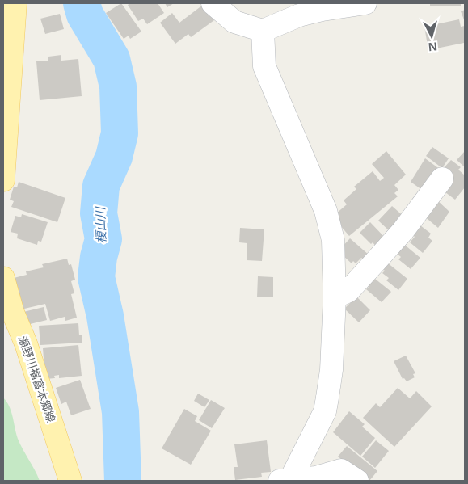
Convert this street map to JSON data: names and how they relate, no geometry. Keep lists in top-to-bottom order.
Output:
{
  "streets": {
    "main road": ["瀬野川福富本郷線"]
  },
  "water": ["榎山川"],
  "north": "bottom"
}
